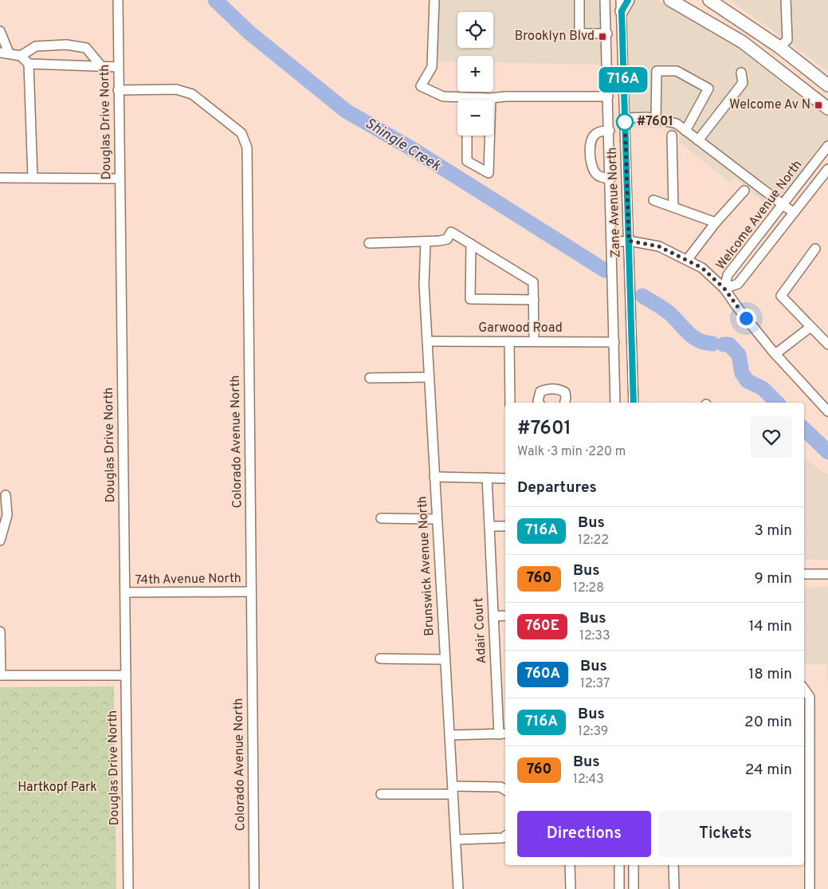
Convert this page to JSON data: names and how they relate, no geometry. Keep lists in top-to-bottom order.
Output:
{
  "streets": {
    "street": [
      "Douglas Drive North",
      "Zane Avenue North",
      "Welcome Avenue North",
      "Garwood Road",
      "Colorado Avenue North",
      "Brunswick Avenue North",
      "74th Avenue North",
      "Adair Court"
    ]
  },
  "crossings": [
    ["Douglas Drive North", "Colorado Avenue North"],
    ["Douglas Drive North", "74th Avenue North"],
    ["Zane Avenue North", "Garwood Road"],
    ["Garwood Road", "Brunswick Avenue North"],
    ["Colorado Avenue North", "74th Avenue North"]
  ],
  "water": ["Shingle Creek"],
  "parks": ["Hartkopf Park"],
  "places": {
    "transit": ["Brooklyn Blvd", "Welcome Av N"],
    "other": ["#7601"]
  },
  "lines": ["bus line 716A"],
  "page": {
    "on_map": "716A",
    "map_buttons": ["+", "−"],
    "heading": [
      ["#7601", "Walk · 3 min · 220 m"],
      "Departures"
    ],
    "list": [
      {
        "mark": "716A",
        "name": "Bus",
        "note": "12:22",
        "value": "3 min"
      },
      {
        "mark": "760",
        "name": "Bus",
        "note": "12:28",
        "value": "9 min"
      },
      {
        "mark": "760E",
        "name": "Bus",
        "note": "12:33",
        "value": "14 min"
      },
      {
        "mark": "760A",
        "name": "Bus",
        "note": "12:37",
        "value": "18 min"
      },
      {
        "mark": "716A",
        "name": "Bus",
        "note": "12:39",
        "value": "20 min"
      },
      {
        "mark": "760",
        "name": "Bus",
        "note": "12:43",
        "value": "24 min"
      }
    ],
    "buttons": ["Directions", "Tickets"]
  }
}
